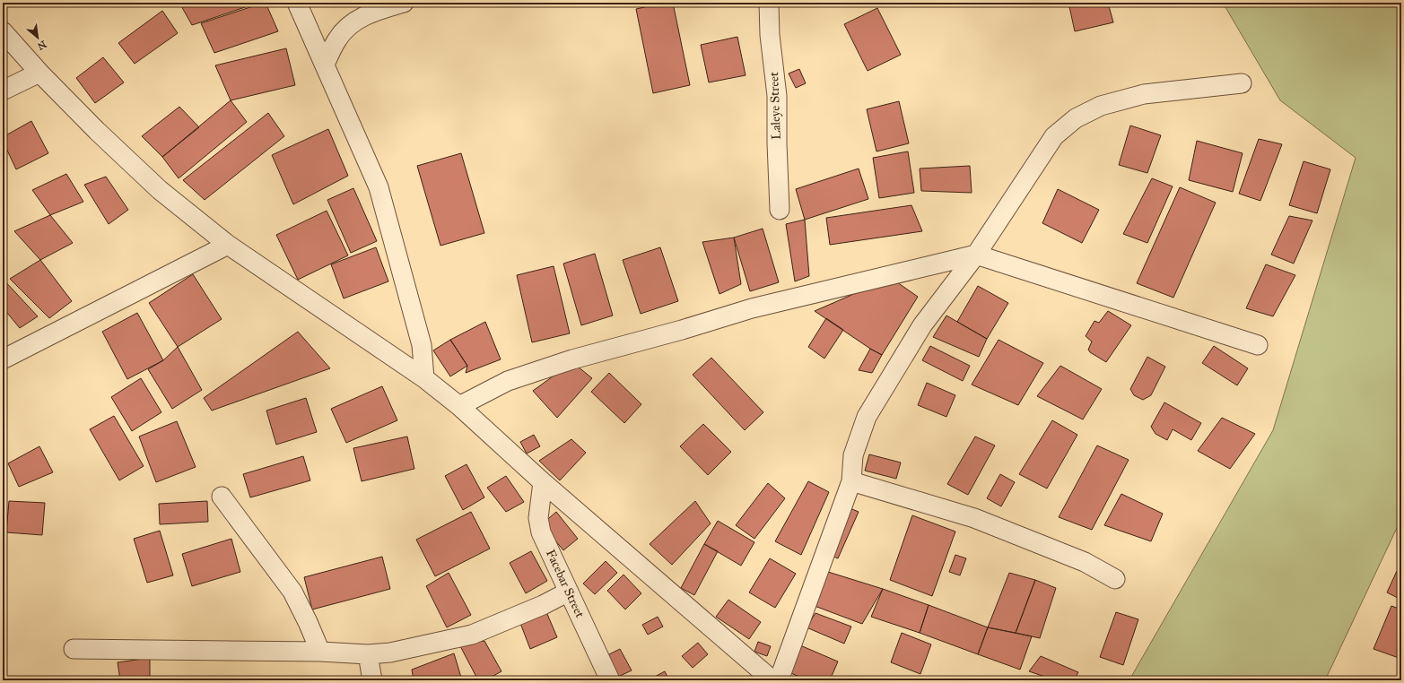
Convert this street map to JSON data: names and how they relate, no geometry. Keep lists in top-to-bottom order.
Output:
{
  "streets": {
    "street": ["Laleye Street", "Facebar Street"]
  },
  "north": "bottom right"
}
